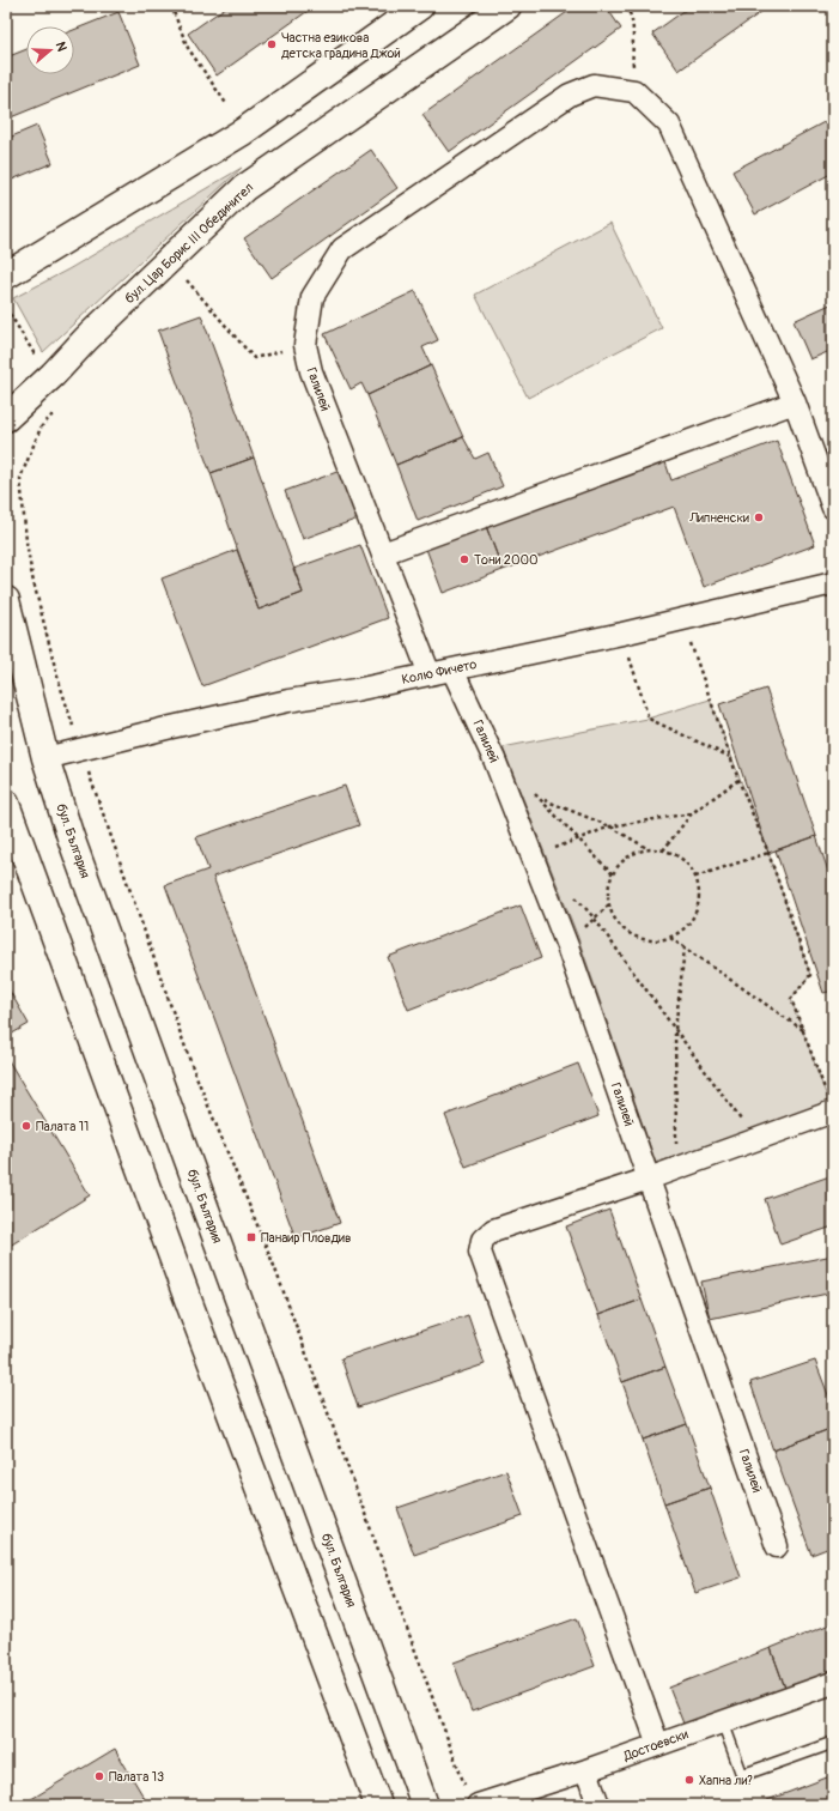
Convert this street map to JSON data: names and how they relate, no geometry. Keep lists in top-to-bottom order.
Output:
{
  "streets": {
    "main road": ["бул. Цар Борис III Обединител", "бул. България"],
    "street": ["Галилей", "Колю Фичето", "Достоевски"]
  },
  "crossings": [
    ["Галилей", "Колю Фичето"],
    ["Колю Фичето", "бул. България"]
  ],
  "places": {
    "other": [
      "Частна езикова детска градина Джой",
      "Липненски",
      "Тони 2000",
      "Палата 11",
      "Палата 13",
      "Хапна ли?"
    ],
    "transit": ["Панаир Пловдив"]
  },
  "north": "right"
}
